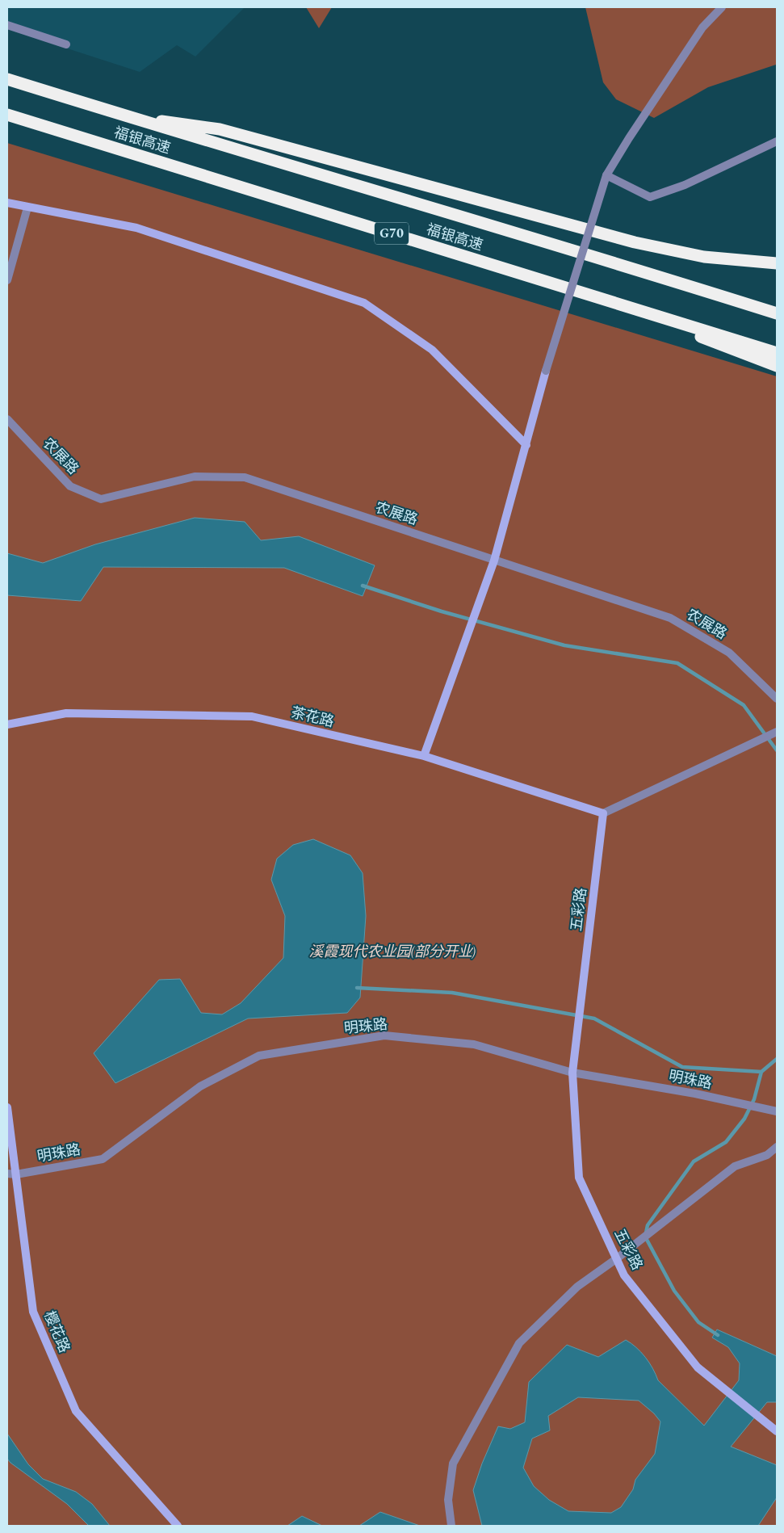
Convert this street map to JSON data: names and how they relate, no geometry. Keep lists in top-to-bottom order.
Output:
{
  "streets": {
    "highway": ["福银高速", "G70"],
    "street": [
      "农展路",
      "茶花路",
      "五彩路",
      "明珠路",
      "樱花路"
    ]
  },
  "crossings": [
    ["茶花路", "五彩路"],
    ["五彩路", "明珠路"],
    ["明珠路", "樱花路"]
  ],
  "parks": ["溪霞现代农业园(部分开业)"]
}
